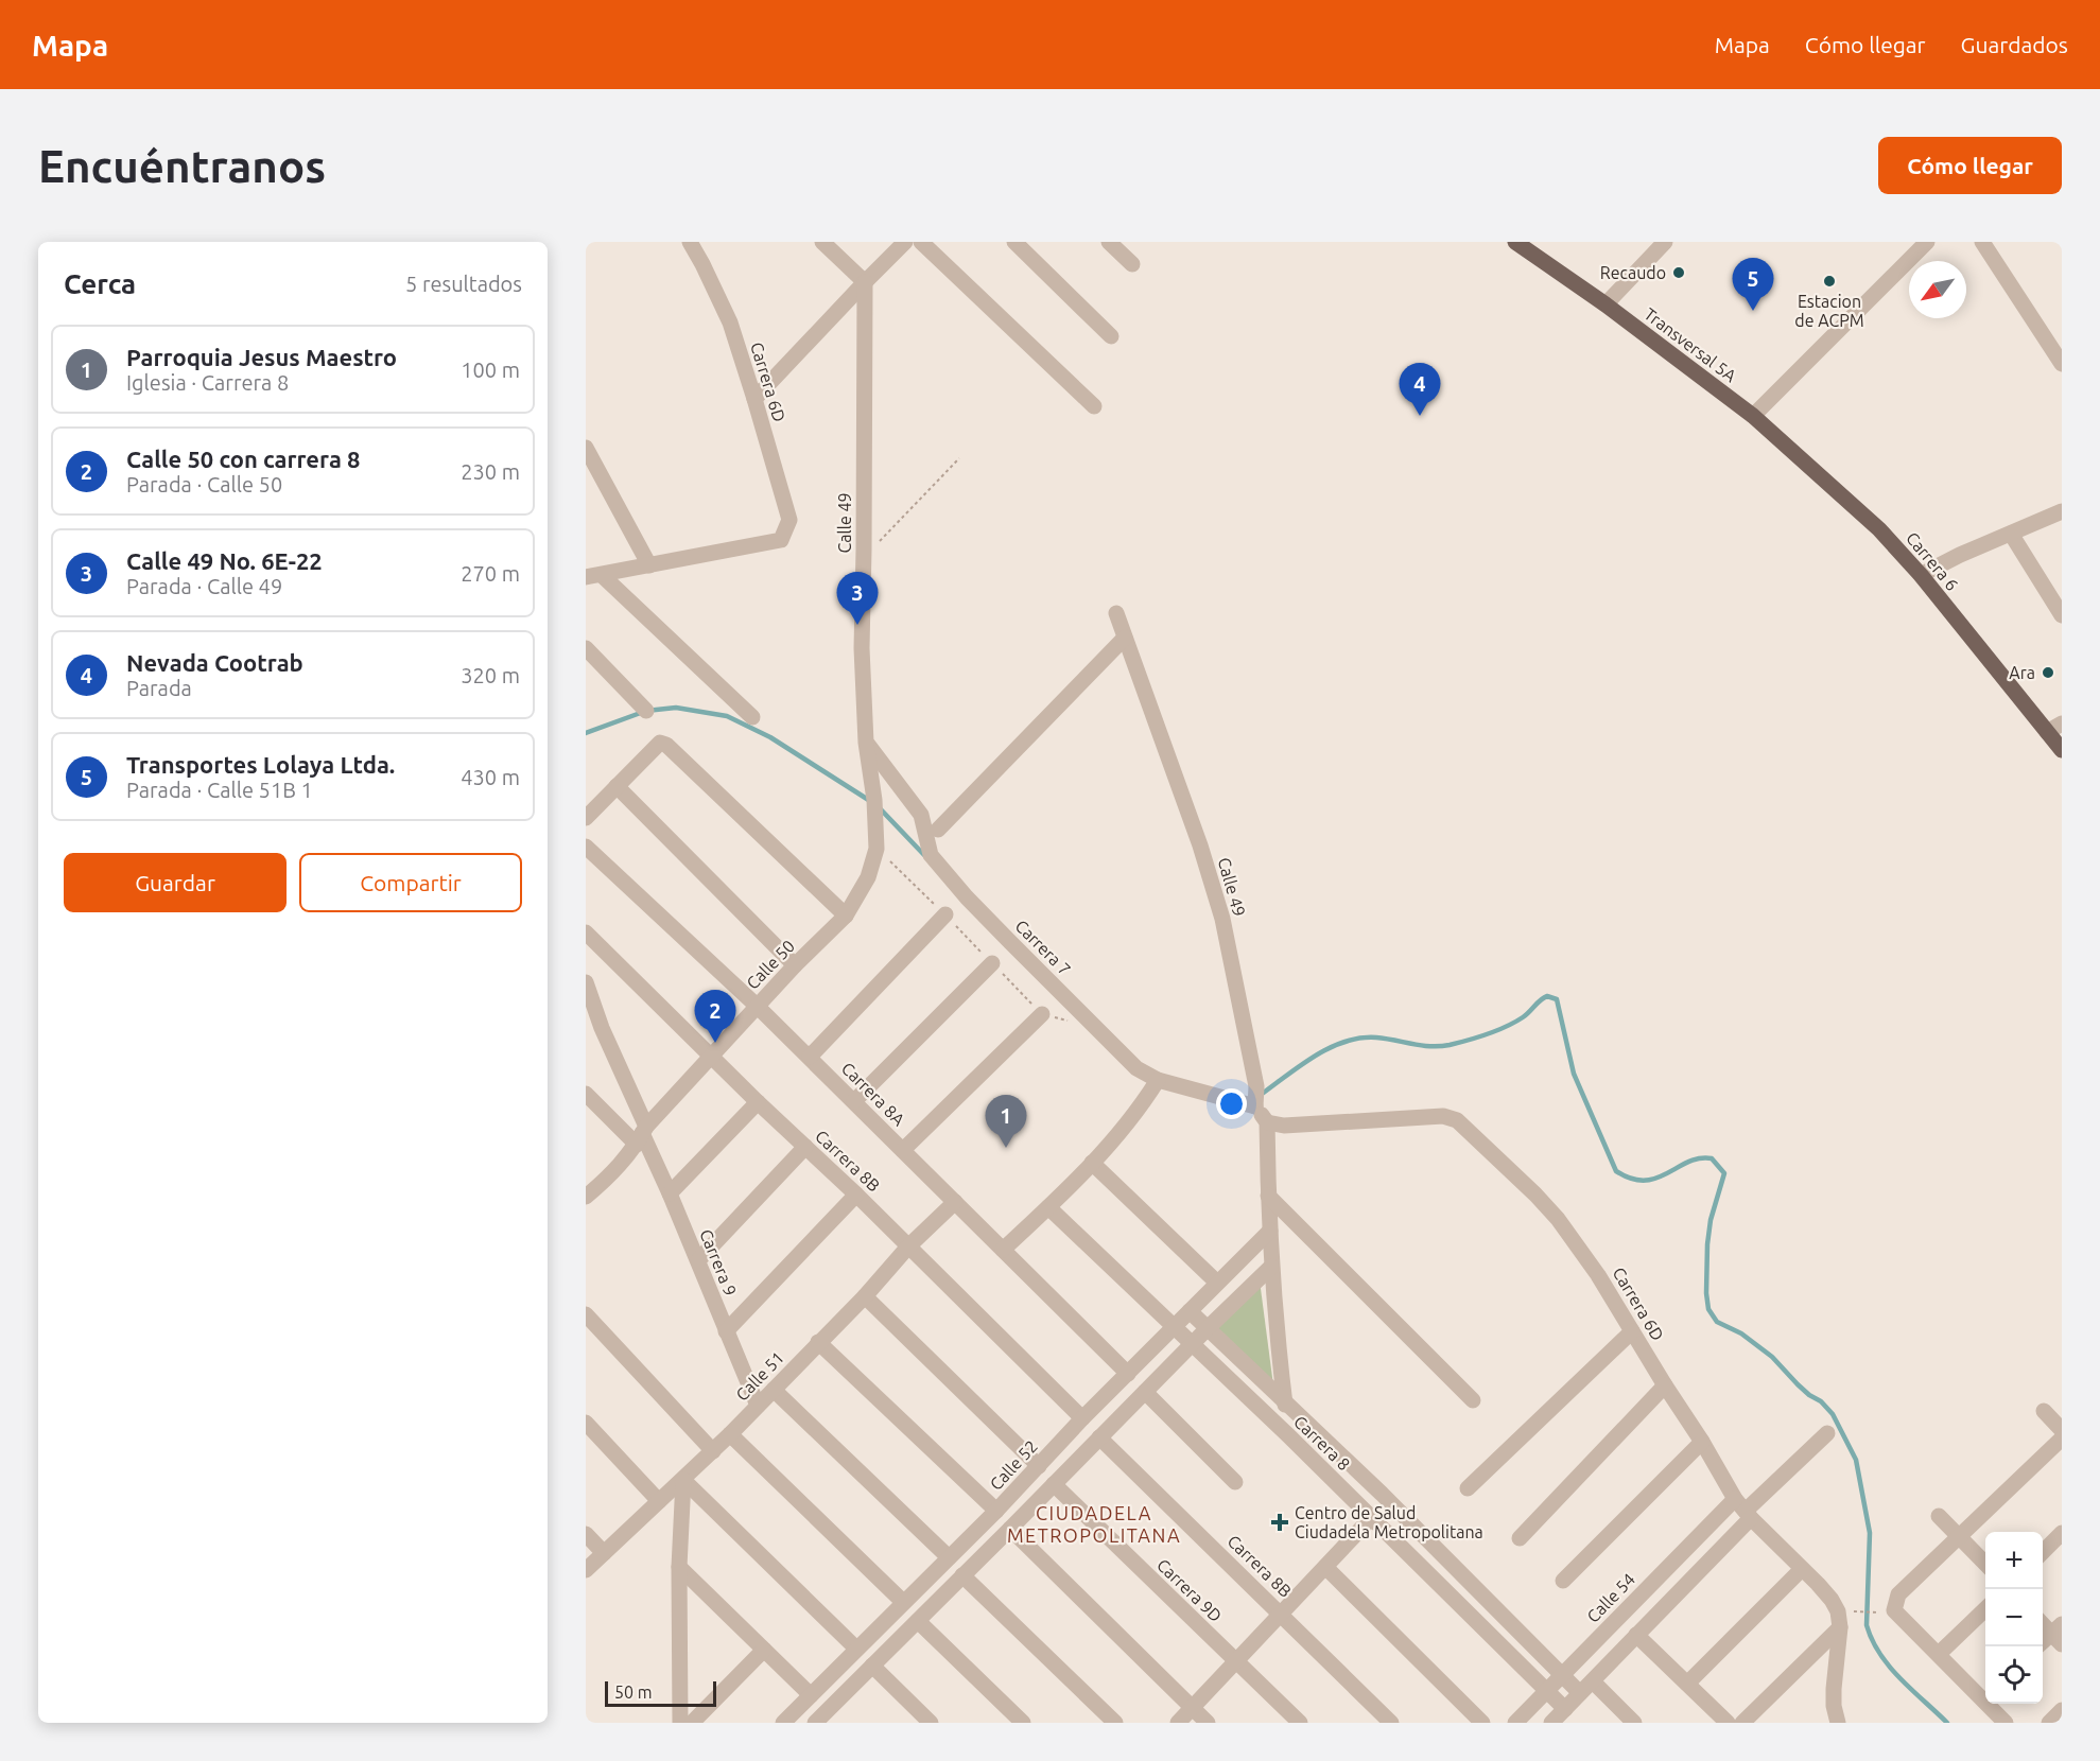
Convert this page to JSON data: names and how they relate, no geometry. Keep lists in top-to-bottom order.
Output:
{
  "streets": {
    "main road": ["Transversal 5A", "Carrera 6"],
    "street": [
      "Carrera 6D",
      "Calle 49",
      "Carrera 7",
      "Calle 50",
      "Carrera 8A",
      "Carrera 8B",
      "Carrera 9",
      "Calle 51",
      "Carrera 8",
      "Calle 52",
      "Carrera 9D",
      "Calle 54"
    ]
  },
  "crossings": [
    ["Transversal 5A", "Carrera 6"],
    ["Carrera 6D", "Calle 54"],
    ["Calle 49", "Carrera 7"],
    ["Calle 49", "Calle 50"],
    ["Calle 50", "Carrera 8A"],
    ["Calle 50", "Carrera 8B"],
    ["Calle 50", "Carrera 9"],
    ["Carrera 8A", "Calle 51"],
    ["Carrera 8A", "Calle 52"],
    ["Carrera 8B", "Calle 51"],
    ["Carrera 8B", "Calle 52"],
    ["Carrera 9", "Calle 51"],
    ["Carrera 8", "Calle 52"],
    ["Carrera 8", "Calle 54"]
  ],
  "districts": ["CIUDADELA METROPOLITANA"],
  "places": {
    "other": ["Recaudo", "Estacion de ACPM", "Ara"],
    "health": ["Centro de Salud Ciudadela Metropolitana"]
  },
  "scale_bar": "50 m",
  "north": "bottom left",
  "page": {
    "header": "Mapa",
    "nav": ["Mapa", "Cómo llegar", "Guardados"],
    "buttons": [
      "Cómo llegar",
      ["Guardar", "Compartir"]
    ],
    "title": "Encuéntranos",
    "heading": ["Cerca", "5 resultados"],
    "pins": [
      "5",
      "4",
      "3",
      "2",
      "1"
    ],
    "list": [
      {
        "mark": "1",
        "name": "Parroquia Jesus Maestro",
        "note": "Iglesia · Carrera 8",
        "value": "100 m"
      },
      {
        "mark": "2",
        "name": "Calle 50 con carrera 8",
        "note": "Parada · Calle 50",
        "value": "230 m"
      },
      {
        "mark": "3",
        "name": "Calle 49 No. 6E-22",
        "note": "Parada · Calle 49",
        "value": "270 m"
      },
      {
        "mark": "4",
        "name": "Nevada Cootrab",
        "note": "Parada",
        "value": "320 m"
      },
      {
        "mark": "5",
        "name": "Transportes Lolaya Ltda.",
        "note": "Parada · Calle 51B 1",
        "value": "430 m"
      }
    ],
    "map_buttons": ["+", "−"],
    "scale": "50 m"
  }
}
